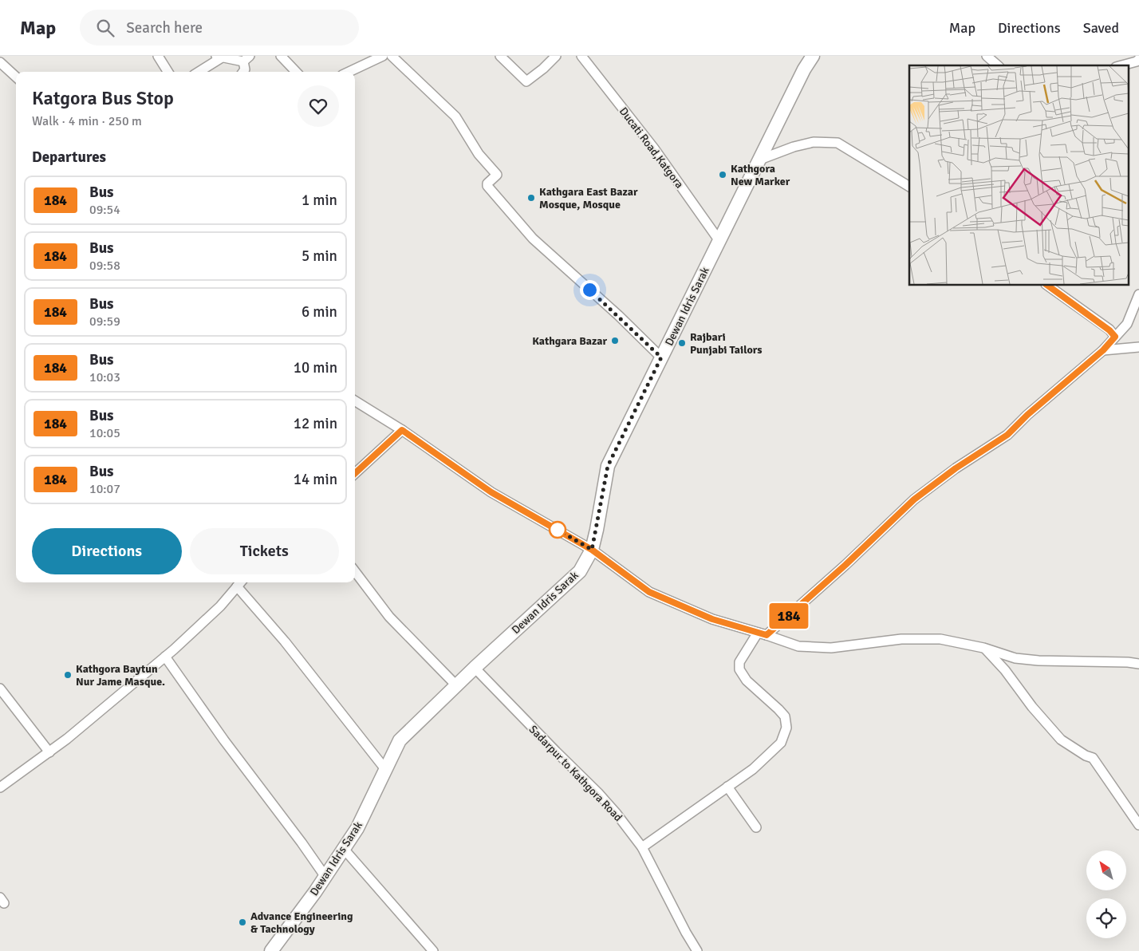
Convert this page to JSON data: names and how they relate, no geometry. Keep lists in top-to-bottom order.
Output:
{
  "streets": {
    "main road": ["Dewan Idris Sarak"],
    "street": ["Ducati Road,Katgora", "Sadarpur to Kathgora Road"]
  },
  "crossings": [
    ["Ducati Road,Katgora", "Dewan Idris Sarak"],
    ["Dewan Idris Sarak", "Sadarpur to Kathgora Road"]
  ],
  "places": [
    "Kathgora New Marker",
    "Kathgara East Bazar Mosque, Mosque",
    "Kathgara Bazar",
    "Rajbari Punjabi Tailors",
    "Kathgora Baytun Nur Jame Masque.",
    "Advance Engineering & Tachnology"
  ],
  "lines": ["bus line 184"],
  "north": "top left",
  "page": {
    "header": "Map",
    "search": "Search here",
    "nav": ["Map", "Directions", "Saved"],
    "on_map": "184",
    "heading": [
      ["Katgora Bus Stop", "Walk · 4 min · 250 m"],
      "Departures"
    ],
    "list": [
      {
        "mark": "184",
        "name": "Bus",
        "note": "09:54",
        "value": "1 min"
      },
      {
        "mark": "184",
        "name": "Bus",
        "note": "09:58",
        "value": "5 min"
      },
      {
        "mark": "184",
        "name": "Bus",
        "note": "09:59",
        "value": "6 min"
      },
      {
        "mark": "184",
        "name": "Bus",
        "note": "10:03",
        "value": "10 min"
      },
      {
        "mark": "184",
        "name": "Bus",
        "note": "10:05",
        "value": "12 min"
      },
      {
        "mark": "184",
        "name": "Bus",
        "note": "10:07",
        "value": "14 min"
      }
    ],
    "buttons": ["Directions", "Tickets"]
  }
}
